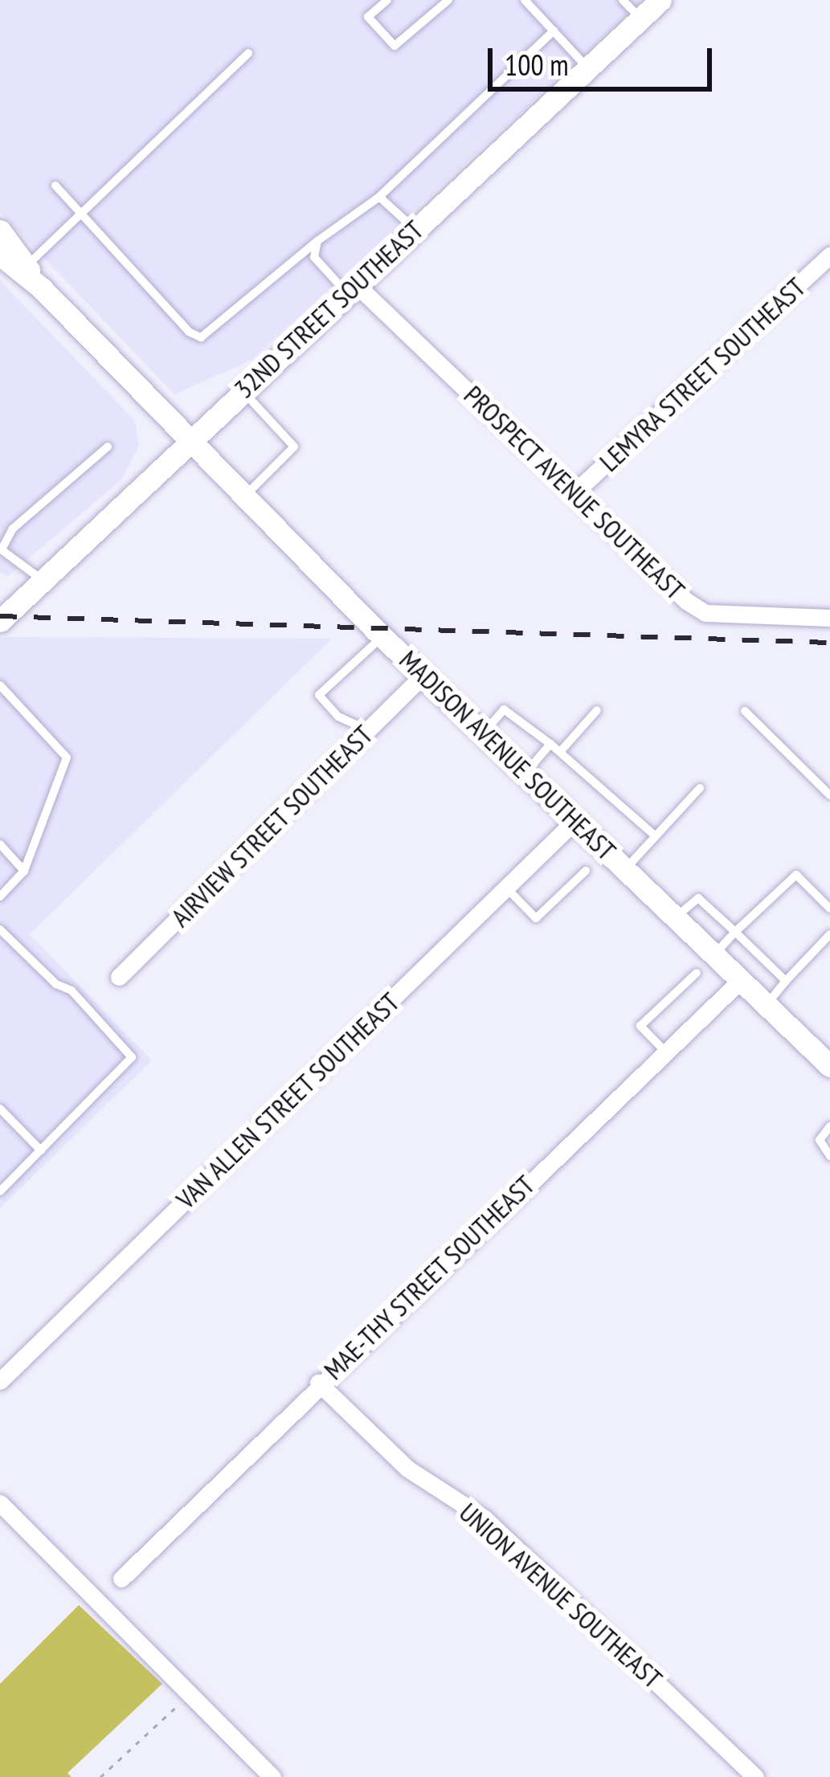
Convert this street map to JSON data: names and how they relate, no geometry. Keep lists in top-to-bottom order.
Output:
{
  "streets": {
    "street": [
      "32ND STREET SOUTHEAST",
      "LEMYRA STREET SOUTHEAST",
      "PROSPECT AVENUE SOUTHEAST",
      "MADISON AVENUE SOUTHEAST",
      "AIRVIEW STREET SOUTHEAST",
      "VAN ALLEN STREET SOUTHEAST",
      "MAE-THY STREET SOUTHEAST",
      "UNION AVENUE SOUTHEAST"
    ]
  },
  "crossings": [
    ["32ND STREET SOUTHEAST", "PROSPECT AVENUE SOUTHEAST"],
    ["32ND STREET SOUTHEAST", "MADISON AVENUE SOUTHEAST"],
    ["LEMYRA STREET SOUTHEAST", "PROSPECT AVENUE SOUTHEAST"],
    ["MADISON AVENUE SOUTHEAST", "AIRVIEW STREET SOUTHEAST"],
    ["MADISON AVENUE SOUTHEAST", "VAN ALLEN STREET SOUTHEAST"],
    ["MADISON AVENUE SOUTHEAST", "MAE-THY STREET SOUTHEAST"],
    ["MAE-THY STREET SOUTHEAST", "UNION AVENUE SOUTHEAST"]
  ],
  "scale_bar": "100 m"
}
